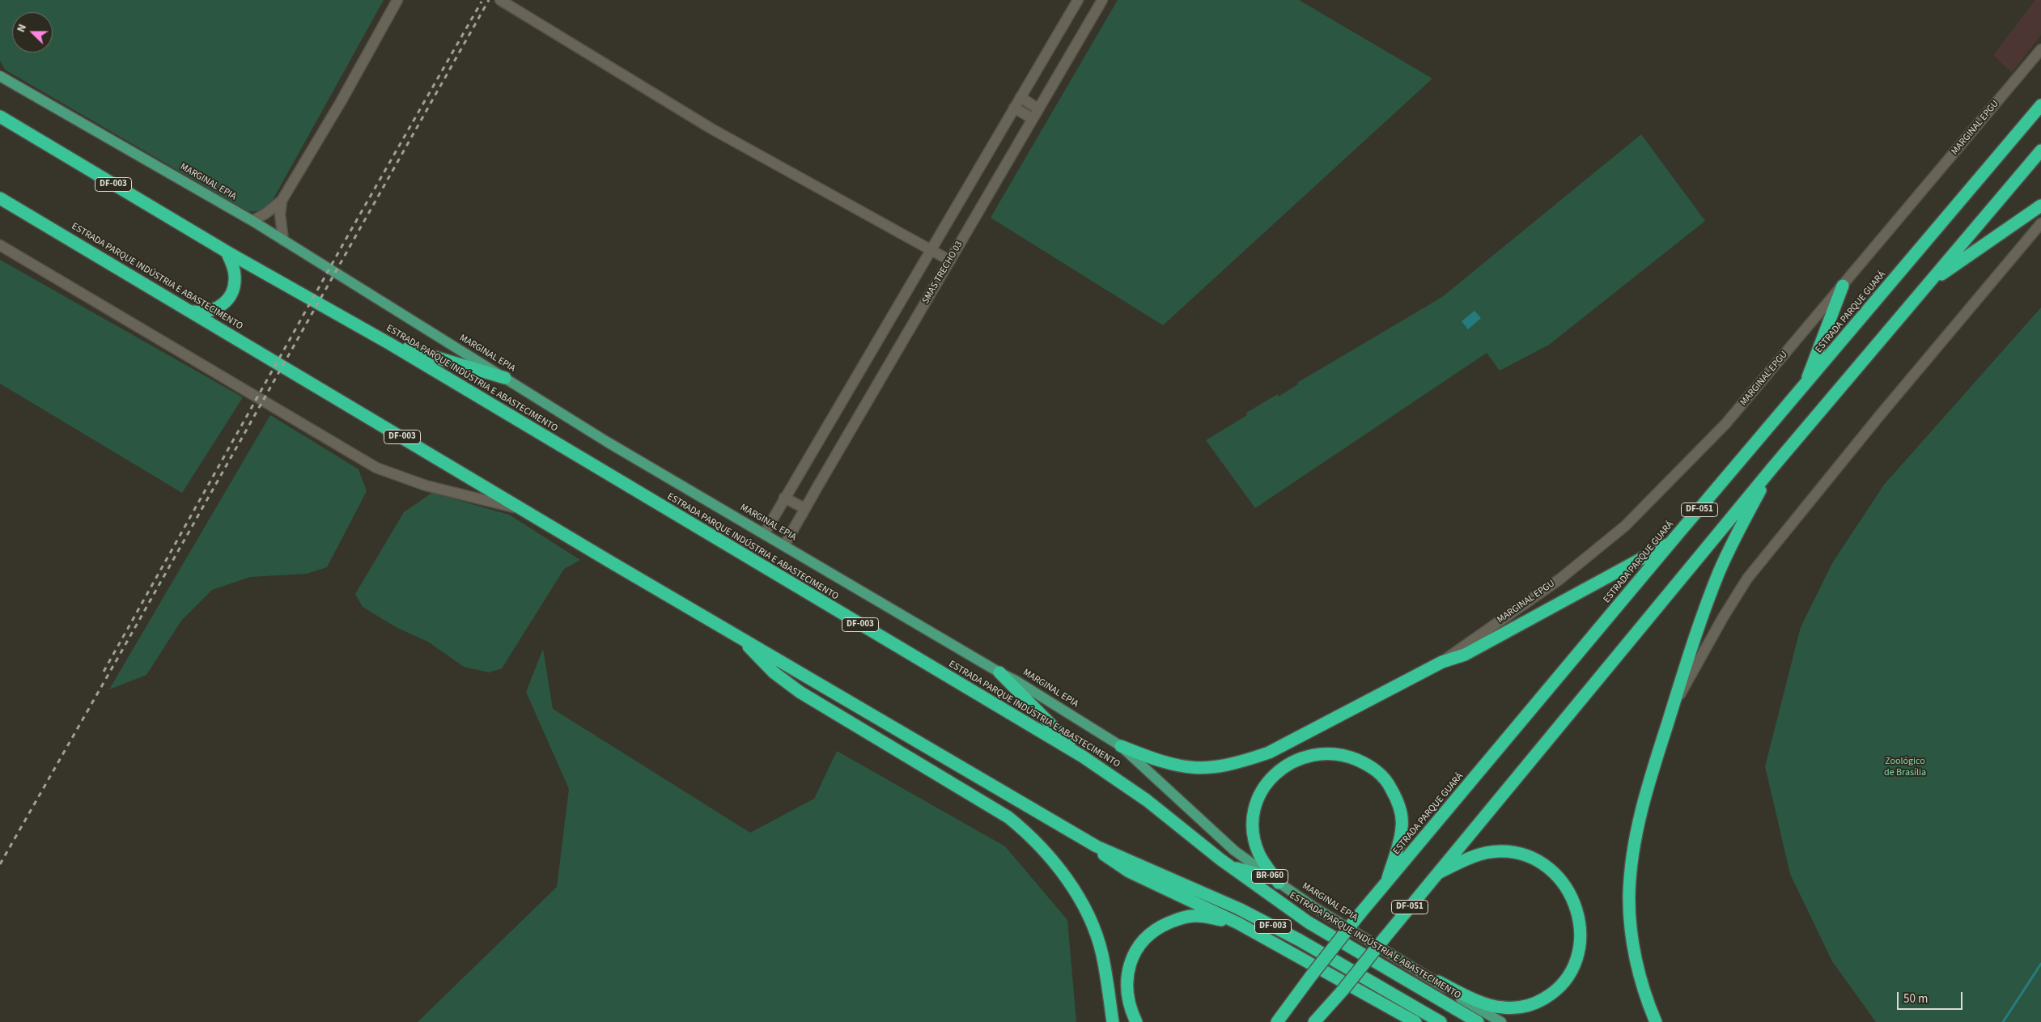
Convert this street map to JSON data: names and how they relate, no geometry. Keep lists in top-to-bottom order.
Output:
{
  "streets": {
    "highway": [
      "DF-003",
      "ESTRADA PARQUE INDÚSTRIA E ABASTECIMENTO",
      "ESTRADA PARQUE GUARÁ",
      "DF-051"
    ],
    "main road": ["MARGINAL EPIA", "BR-060"],
    "street": ["MARGINAL EPGU", "SMAS TRECHO 03"]
  },
  "crossings": [
    ["MARGINAL EPIA", "SMAS TRECHO 03"]
  ],
  "parks": ["Zoológico de Brasília"],
  "scale_bar": "50 m",
  "north": "left"
}
